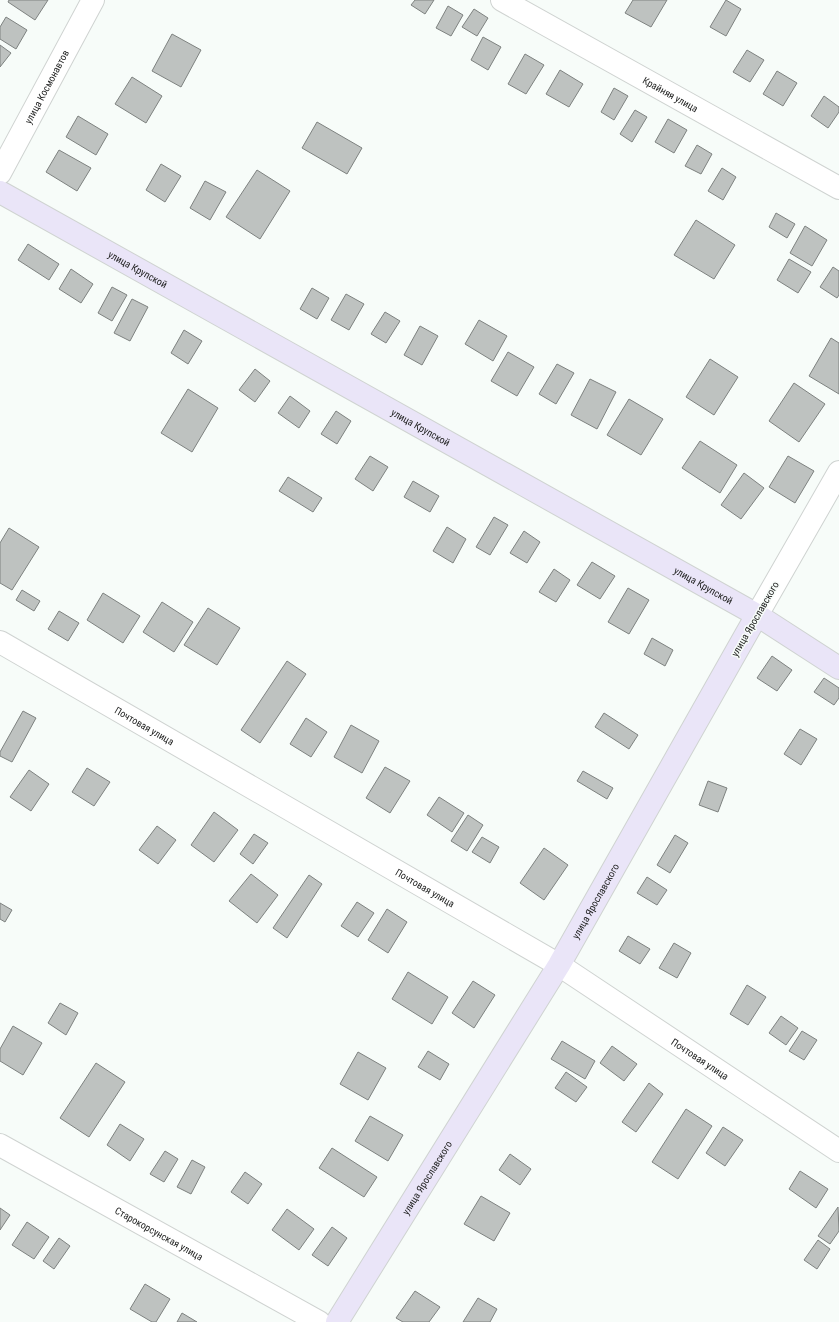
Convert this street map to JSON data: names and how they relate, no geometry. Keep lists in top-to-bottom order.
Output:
{
  "streets": {
    "street": [
      "улица Космонавтов",
      "Крайняя улица",
      "улица Крупской",
      "улица Ярославского",
      "Почтовая улица",
      "Старокорсунская улица"
    ]
  },
  "crossings": [
    ["улица Крупской", "улица Ярославского"],
    ["улица Ярославского", "Почтовая улица"]
  ]
}
